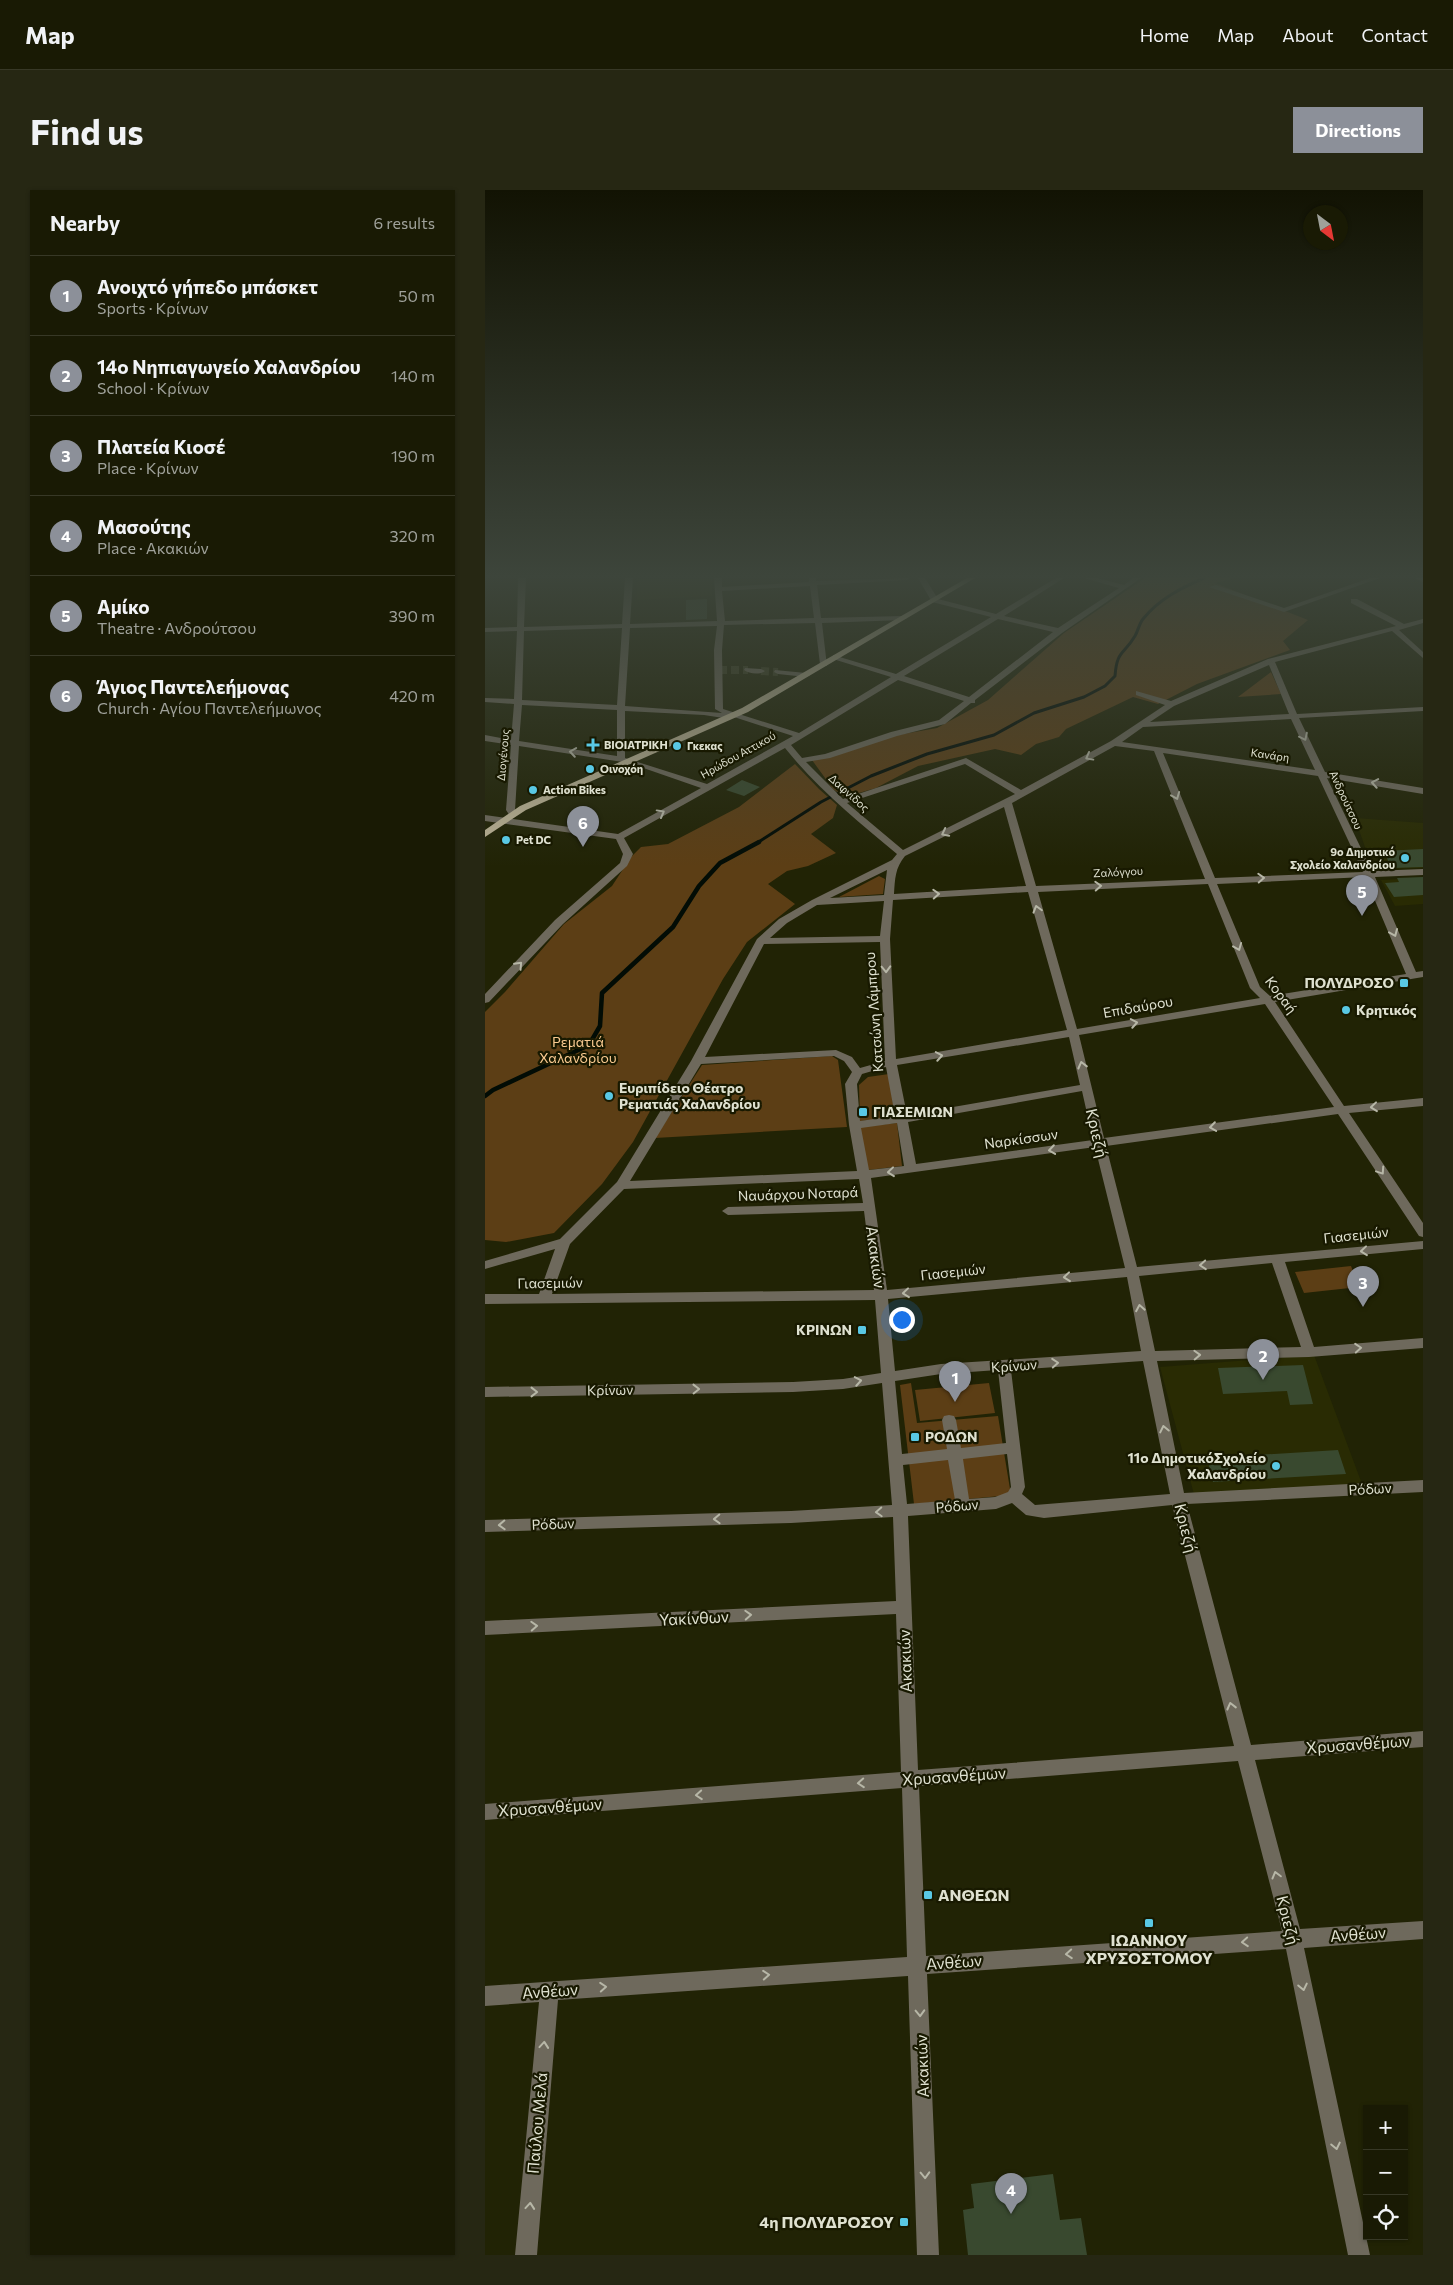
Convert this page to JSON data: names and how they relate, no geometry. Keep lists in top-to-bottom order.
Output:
{
  "streets": {
    "street": [
      "Διογένους",
      "Ηρώδου Αττικού",
      "Κανάρη",
      "Δαφνίδος",
      "Ανδρούτσου",
      "Ζαλόγγου",
      "Κοραή",
      "Επιδαύρου",
      "Κατσώνη Λάμπρου",
      "Κριεζή",
      "Ναρκίσσων",
      "Ναυάρχου Νοταρά",
      "Γιασεμιών",
      "Ακακιών",
      "Κρίνων",
      "Ρόδων",
      "Υακίνθων",
      "Χρυσανθέμων",
      "Ανθέων",
      "Παύλου Μελά"
    ]
  },
  "crossings": [
    ["Ηρώδου Αττικού", "Δαφνίδος"],
    ["Κανάρη", "Ανδρούτσου"],
    ["Κανάρη", "Κοραή"],
    ["Δαφνίδος", "Κατσώνη Λάμπρου"],
    ["Ανδρούτσου", "Ζαλόγγου"],
    ["Ανδρούτσου", "Επιδαύρου"],
    ["Ζαλόγγου", "Κοραή"],
    ["Ζαλόγγου", "Κατσώνη Λάμπρου"],
    ["Ζαλόγγου", "Κριεζή"],
    ["Κοραή", "Επιδαύρου"],
    ["Κοραή", "Ναρκίσσων"],
    ["Επιδαύρου", "Κατσώνη Λάμπρου"],
    ["Επιδαύρου", "Κριεζή"],
    ["Επιδαύρου", "Ακακιών"],
    ["Κατσώνη Λάμπρου", "Ναρκίσσων"],
    ["Κριεζή", "Ναρκίσσων"],
    ["Κριεζή", "Γιασεμιών"],
    ["Κριεζή", "Κρίνων"],
    ["Κριεζή", "Ρόδων"],
    ["Κριεζή", "Χρυσανθέμων"],
    ["Κριεζή", "Ανθέων"],
    ["Ναρκίσσων", "Ακακιών"],
    ["Ναυάρχου Νοταρά", "Ακακιών"],
    ["Γιασεμιών", "Ακακιών"],
    ["Ακακιών", "Κρίνων"],
    ["Ακακιών", "Ρόδων"],
    ["Ακακιών", "Υακίνθων"],
    ["Ακακιών", "Χρυσανθέμων"],
    ["Ακακιών", "Ανθέων"],
    ["Ανθέων", "Παύλου Μελά"]
  ],
  "one_way": [
    "Ανδρούτσου",
    "Κοραή",
    "Κατσώνη Λάμπρου",
    "Γιασεμιών",
    "Κρίνων",
    "Ρόδων",
    "Υακίνθων",
    "Χρυσανθέμων",
    "Παύλου Μελά"
  ],
  "parks": ["Ρεματιά Χαλανδρίου"],
  "places": {
    "health": ["ΒΙΟΙΑΤΡΙΚΗ"],
    "other": [
      "Γκεκας",
      "Οινοχόη",
      "Action Bikes",
      "Pet DC",
      "9ο Δημοτικό Σχολείο Χαλανδρίου",
      "Κρητικός",
      "Ευριπίδειο Θέατρο Ρεματιάς Χαλανδρίου",
      "11ο ΔημοτικόΣχολείο Χαλανδρίου"
    ],
    "transit": [
      "ΠΟΛΥΔΡΟΣΟ",
      "ΓΙΑΣΕΜΙΩΝ",
      "ΚΡΙΝΩΝ",
      "ΡΟΔΩΝ",
      "ΑΝΘΕΩΝ",
      "ΙΩΑΝΝΟΥ ΧΡΥΣΟΣΤΟΜΟΥ",
      "4η ΠΟΛΥΔΡΟΣΟΥ"
    ]
  },
  "north": "bottom right",
  "page": {
    "header": "Map",
    "nav": [
      "Home",
      "Map",
      "About",
      "Contact"
    ],
    "buttons": "Directions",
    "title": "Find us",
    "heading": ["Nearby", "6 results"],
    "list": [
      {
        "mark": "1",
        "name": "Ανοιχτό γήπεδο μπάσκετ",
        "note": "Sports · Κρίνων",
        "value": "50 m"
      },
      {
        "mark": "2",
        "name": "14ο Νηπιαγωγείο Χαλανδρίου",
        "note": "School · Κρίνων",
        "value": "140 m"
      },
      {
        "mark": "3",
        "name": "Πλατεία Κιοσέ",
        "note": "Place · Κρίνων",
        "value": "190 m"
      },
      {
        "mark": "4",
        "name": "Μασούτης",
        "note": "Place · Ακακιών",
        "value": "320 m"
      },
      {
        "mark": "5",
        "name": "Αμίκο",
        "note": "Theatre · Ανδρούτσου",
        "value": "390 m"
      },
      {
        "mark": "6",
        "name": "Άγιος Παντελεήμονας",
        "note": "Church · Αγίου Παντελεήμωνος",
        "value": "420 m"
      }
    ],
    "pins": [
      "6",
      "5",
      "3",
      "2",
      "1",
      "4"
    ],
    "map_buttons": ["+", "−"]
  }
}
